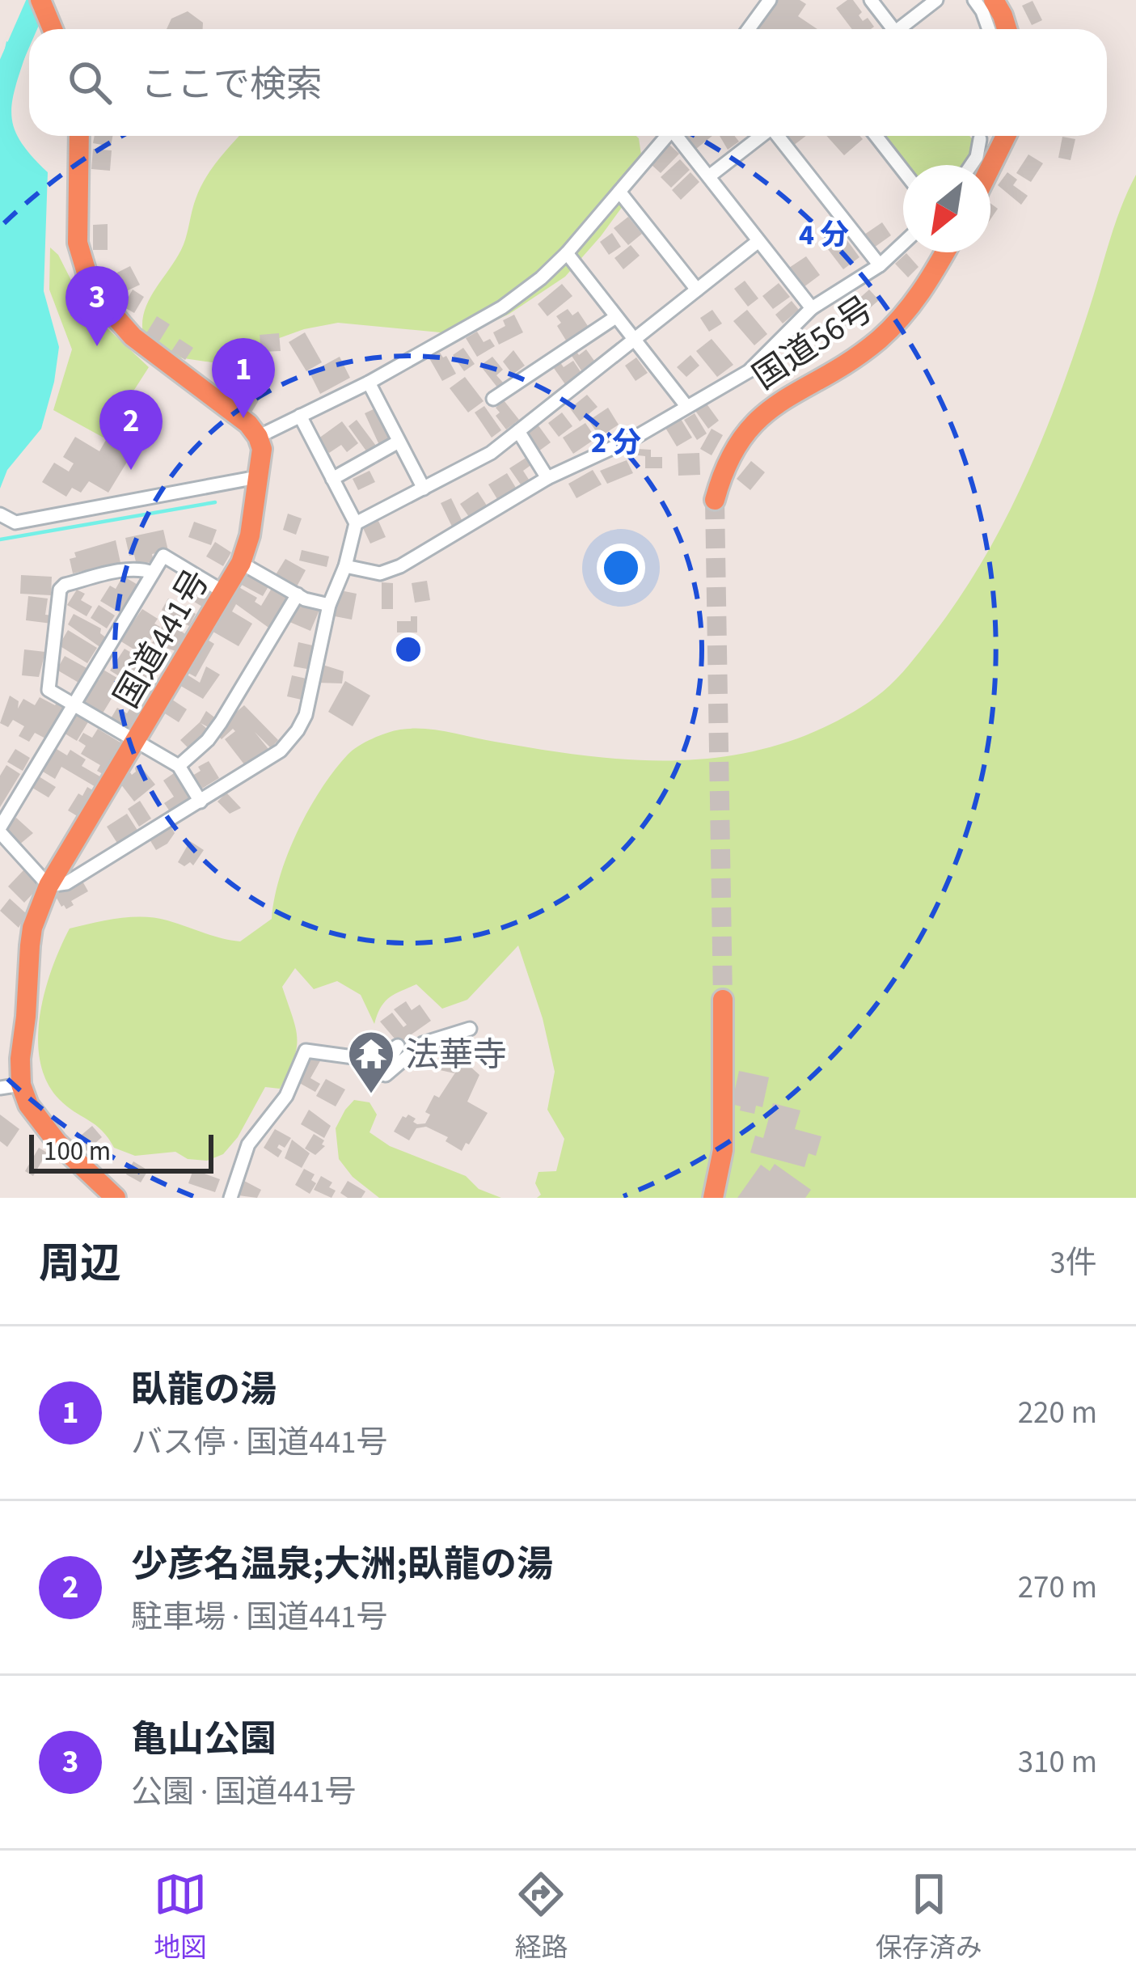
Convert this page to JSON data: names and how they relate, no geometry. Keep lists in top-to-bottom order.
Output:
{
  "streets": {
    "highway": ["国道56号", "国道441号"]
  },
  "places": {
    "temple": ["法華寺"]
  },
  "scale_bar": "100 m",
  "north": "bottom left",
  "page": {
    "search": "ここで検索",
    "pins": ["3", "1", "2"],
    "scale": "100 m",
    "heading": ["周辺", "3件"],
    "list": [
      {
        "mark": "1",
        "name": "臥龍の湯",
        "note": "バス停 · 国道441号",
        "value": "220 m"
      },
      {
        "mark": "2",
        "name": "少彦名温泉;大洲;臥龍の湯",
        "note": "駐車場 · 国道441号",
        "value": "270 m"
      },
      {
        "mark": "3",
        "name": "亀山公園",
        "note": "公園 · 国道441号",
        "value": "310 m"
      }
    ],
    "nav": ["地図", "経路", "保存済み"]
  },
  "rings": ["4 分", "2 分"]
}
